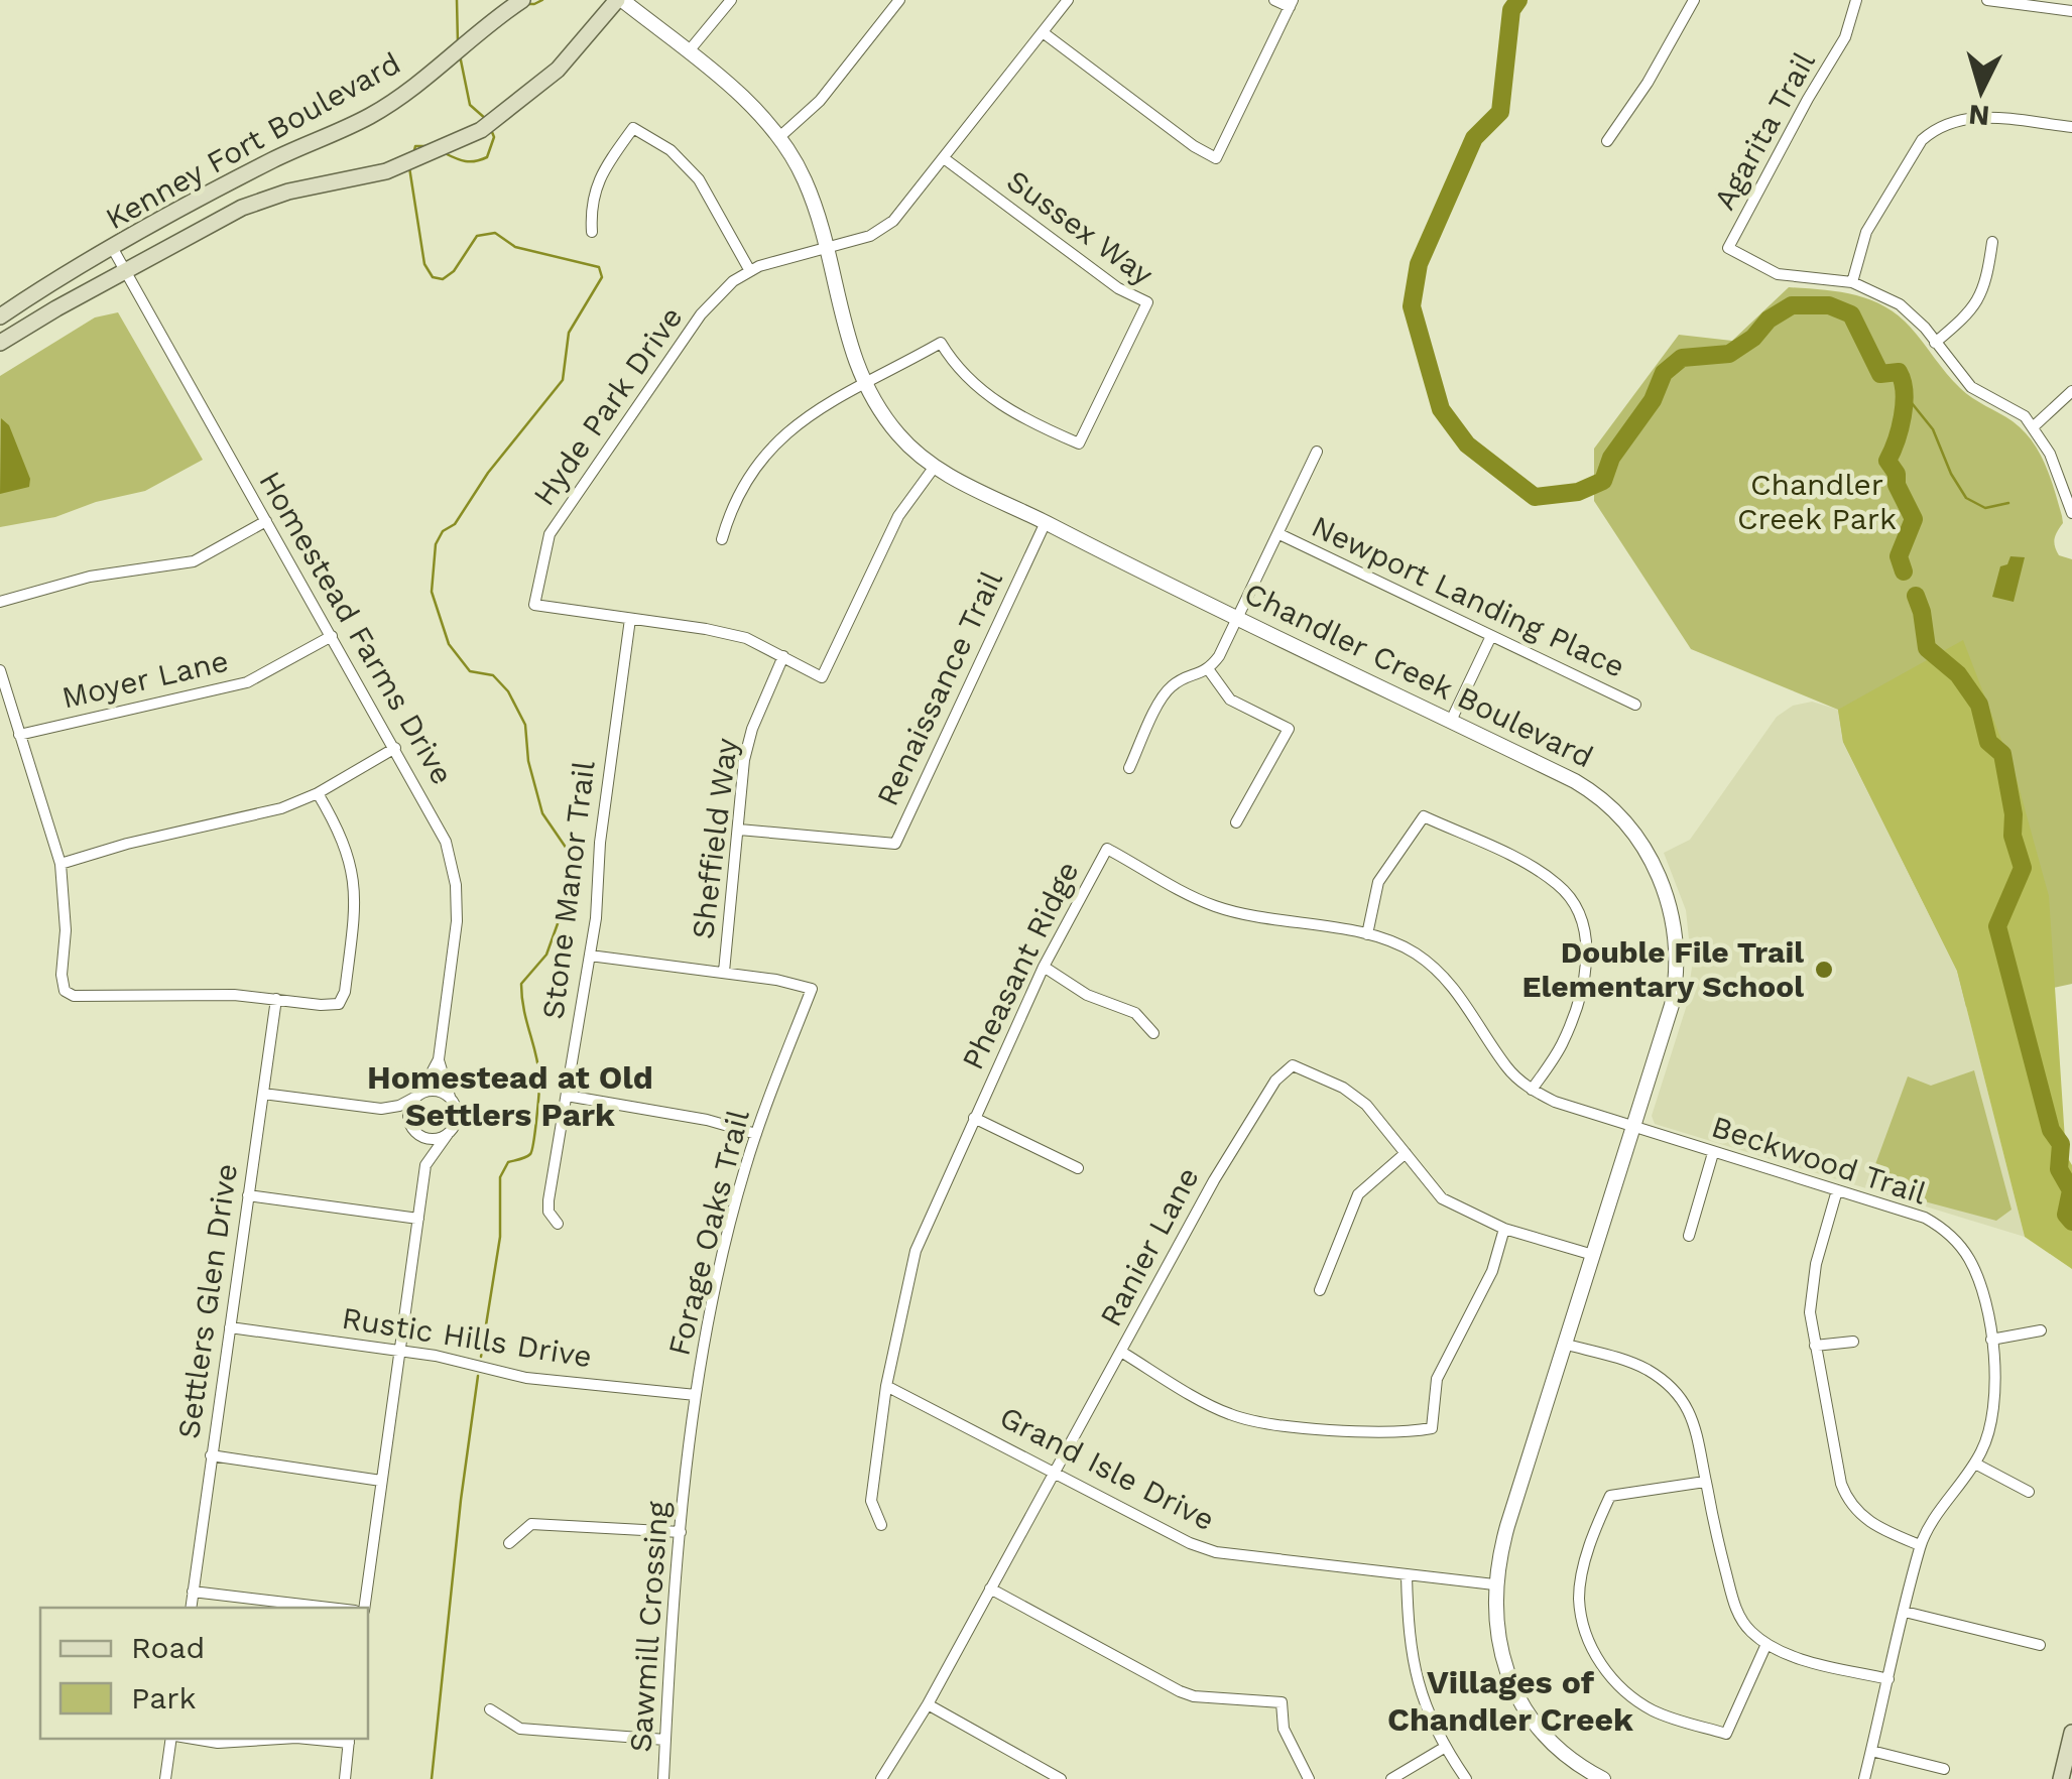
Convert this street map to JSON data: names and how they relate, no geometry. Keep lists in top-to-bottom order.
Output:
{
  "streets": {
    "main road": ["Kenney Fort Boulevard"],
    "street": [
      "Agarita Trail",
      "Sussex Way",
      "Hyde Park Drive",
      "Newport Landing Place",
      "Homestead Farms Drive",
      "Chandler Creek Boulevard",
      "Moyer Lane",
      "Renaissance Trail",
      "Sheffield Way",
      "Stone Manor Trail",
      "Pheasant Ridge",
      "Beckwood Trail",
      "Forage Oaks Trail",
      "Ranier Lane",
      "Settlers Glen Drive",
      "Rustic Hills Drive",
      "Grand Isle Drive",
      "Sawmill Crossing"
    ]
  },
  "crossings": [
    ["Kenney Fort Boulevard", "Homestead Farms Drive"],
    ["Kenney Fort Boulevard", "Chandler Creek Boulevard"],
    ["Sussex Way", "Hyde Park Drive"],
    ["Sussex Way", "Chandler Creek Boulevard"],
    ["Hyde Park Drive", "Chandler Creek Boulevard"],
    ["Hyde Park Drive", "Sheffield Way"],
    ["Hyde Park Drive", "Stone Manor Trail"],
    ["Homestead Farms Drive", "Moyer Lane"],
    ["Homestead Farms Drive", "Rustic Hills Drive"],
    ["Chandler Creek Boulevard", "Renaissance Trail"],
    ["Chandler Creek Boulevard", "Pheasant Ridge"],
    ["Chandler Creek Boulevard", "Beckwood Trail"],
    ["Chandler Creek Boulevard", "Ranier Lane"],
    ["Chandler Creek Boulevard", "Grand Isle Drive"],
    ["Renaissance Trail", "Sheffield Way"],
    ["Sheffield Way", "Forage Oaks Trail"],
    ["Stone Manor Trail", "Forage Oaks Trail"],
    ["Pheasant Ridge", "Beckwood Trail"],
    ["Pheasant Ridge", "Grand Isle Drive"],
    ["Forage Oaks Trail", "Rustic Hills Drive"],
    ["Forage Oaks Trail", "Sawmill Crossing"],
    ["Ranier Lane", "Grand Isle Drive"],
    ["Settlers Glen Drive", "Rustic Hills Drive"]
  ],
  "districts": ["Homestead at Old Settlers Park", "Villages of Chandler Creek"],
  "parks": ["Chandler Creek Park"],
  "places": ["Double File Trail Elementary School"],
  "legend": ["Road", "Park"],
  "north": "bottom"
}
